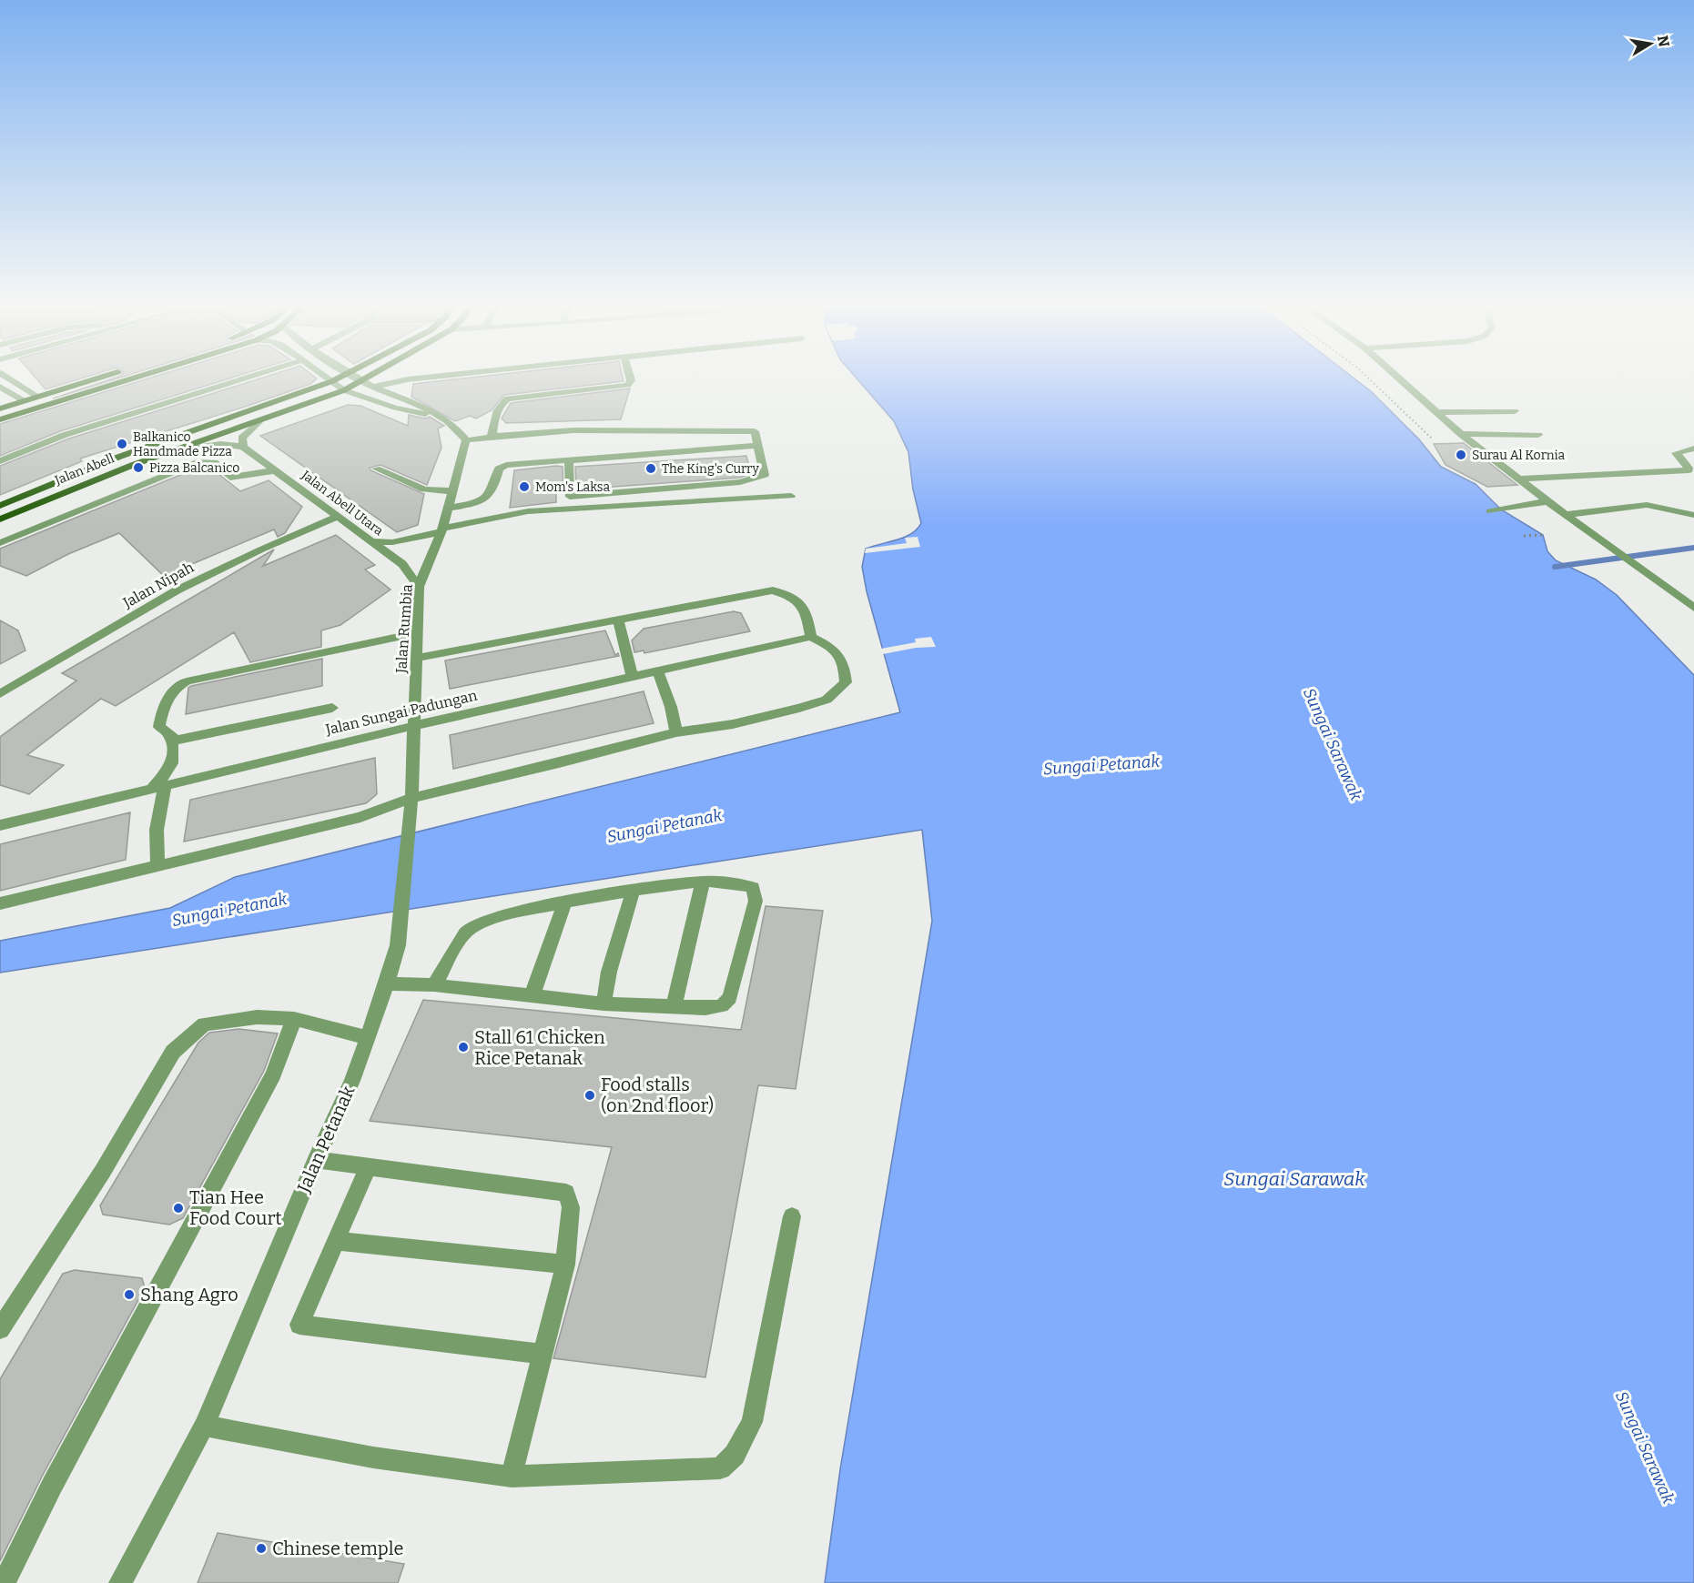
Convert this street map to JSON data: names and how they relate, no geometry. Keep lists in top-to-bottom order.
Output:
{
  "streets": {
    "main road": ["Jalan Abell"],
    "street": [
      "Jalan Abell Utara",
      "Jalan Nipah",
      "Jalan Rumbia",
      "Jalan Sungai Padungan",
      "Jalan Petanak"
    ]
  },
  "crossings": [
    ["Jalan Abell Utara", "Jalan Nipah"],
    ["Jalan Abell Utara", "Jalan Rumbia"],
    ["Jalan Rumbia", "Jalan Sungai Padungan"],
    ["Jalan Rumbia", "Jalan Petanak"]
  ],
  "water": ["Sungai Sarawak", "Sungai Petanak"],
  "places": [
    "Balkanico Handmade Pizza",
    "Surau Al Kornia",
    "Pizza Balcanico",
    "The King's Curry",
    "Mom's Laksa",
    "Stall 61 Chicken Rice Petanak",
    "Food stalls (on 2nd floor)",
    "Tian Hee Food Court",
    "Shang Agro",
    "Chinese temple"
  ],
  "north": "right"
}
